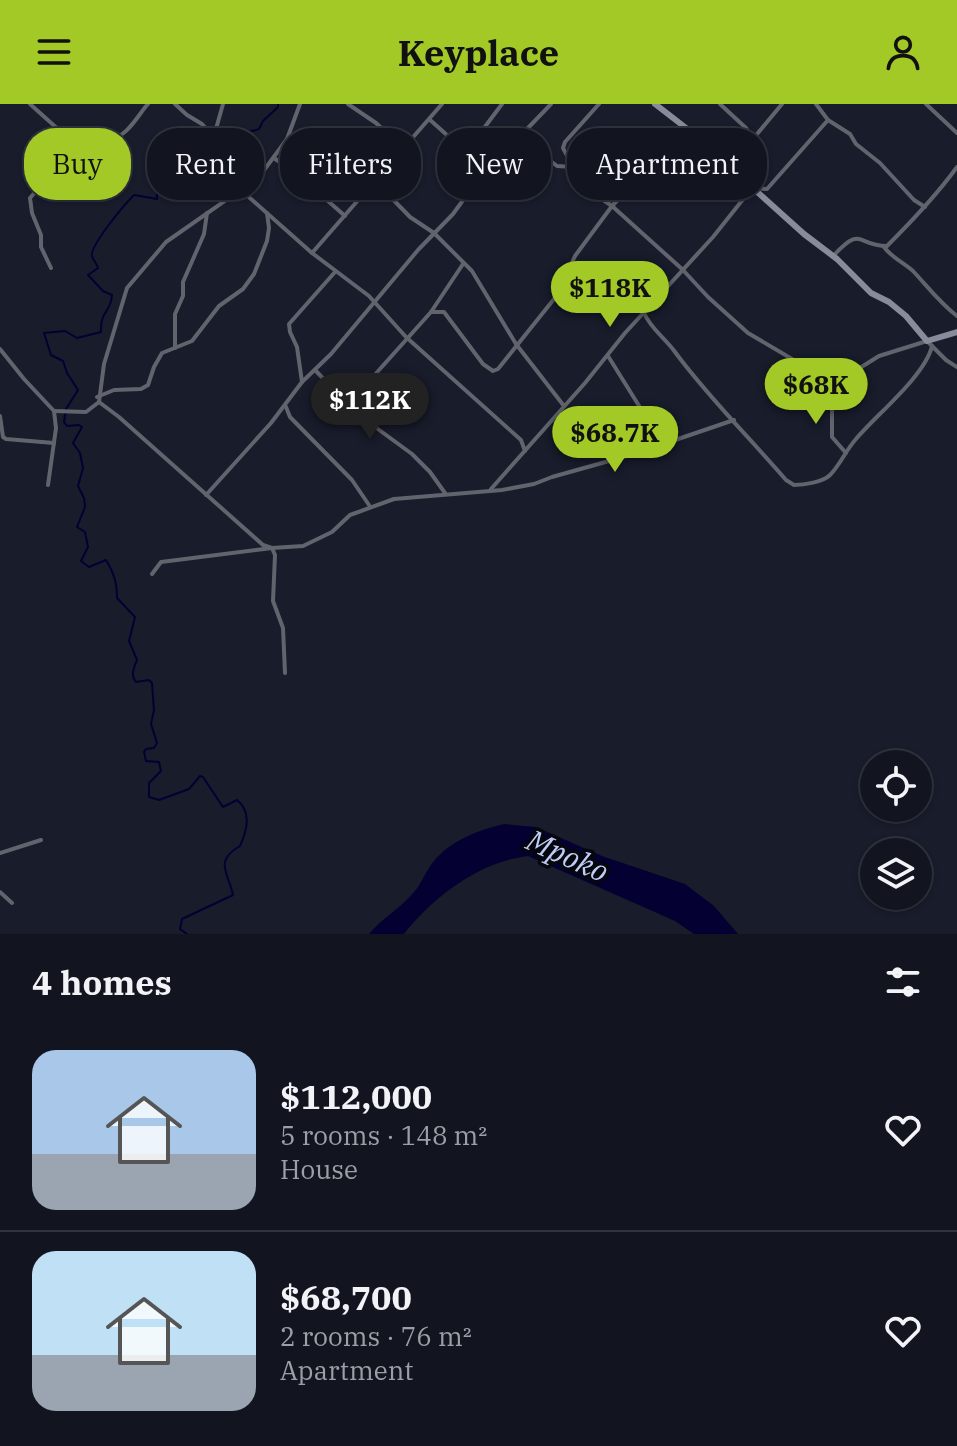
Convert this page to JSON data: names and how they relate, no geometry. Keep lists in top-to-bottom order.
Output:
{
  "water": ["Mpoko"],
  "page": {
    "header": "Keyplace",
    "chip": [
      "Buy",
      "Rent",
      "Filters",
      "New",
      "Apartment"
    ],
    "price": [
      "$118K",
      "$68K",
      "$112K",
      "$68.7K"
    ],
    "heading": "4 homes",
    "list": [
      {
        "name": "$112,000",
        "note": "5 rooms · 148 m² · House"
      },
      {
        "name": "$68,700",
        "note": "2 rooms · 76 m² · Apartment"
      }
    ]
  }
}
